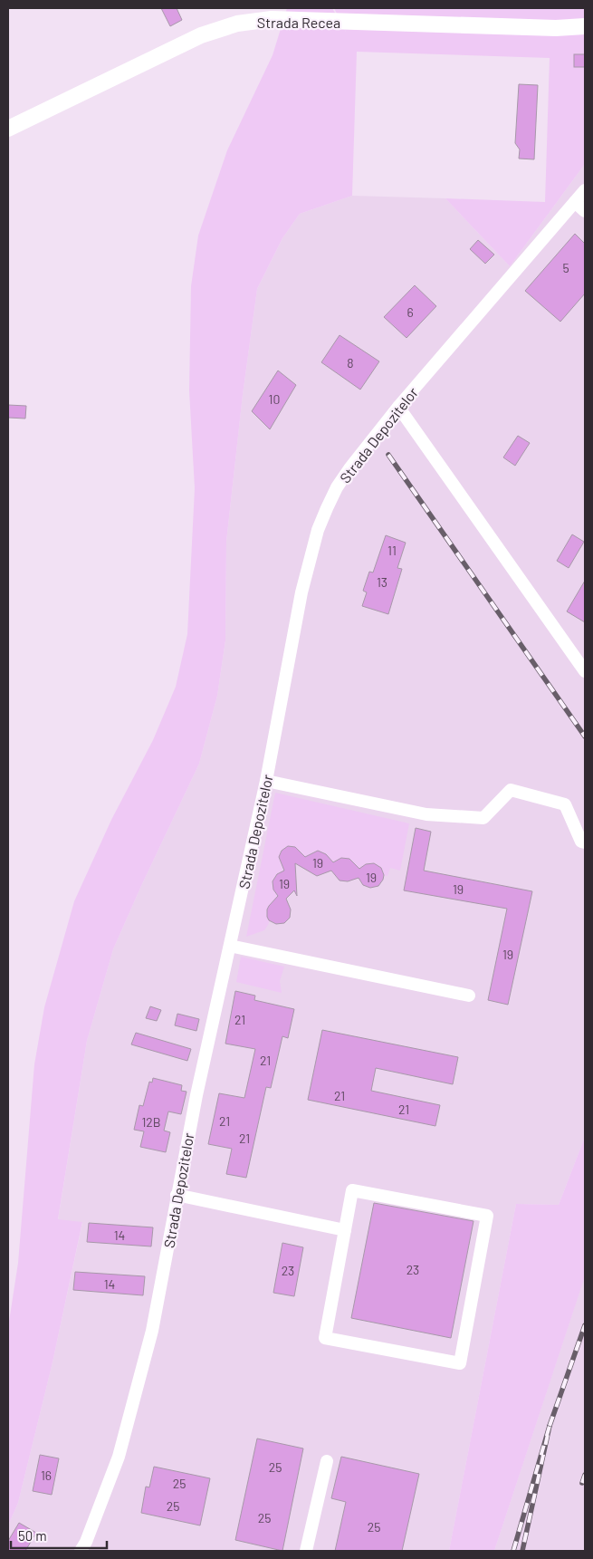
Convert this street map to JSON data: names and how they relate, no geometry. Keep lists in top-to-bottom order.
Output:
{
  "streets": {
    "main road": ["Strada Recea"],
    "street": ["Strada Depozitelor"]
  },
  "house_numbers": [
    "5",
    "6",
    "8",
    "10",
    "11",
    "13",
    "19",
    "19",
    "19",
    "19",
    "19",
    "21",
    "21",
    "21",
    "21",
    "21",
    "12B",
    "21",
    "14",
    "23",
    "23",
    "14",
    "25",
    "16",
    "25",
    "25",
    "25",
    "25"
  ],
  "scale_bar": "50 m"
}
